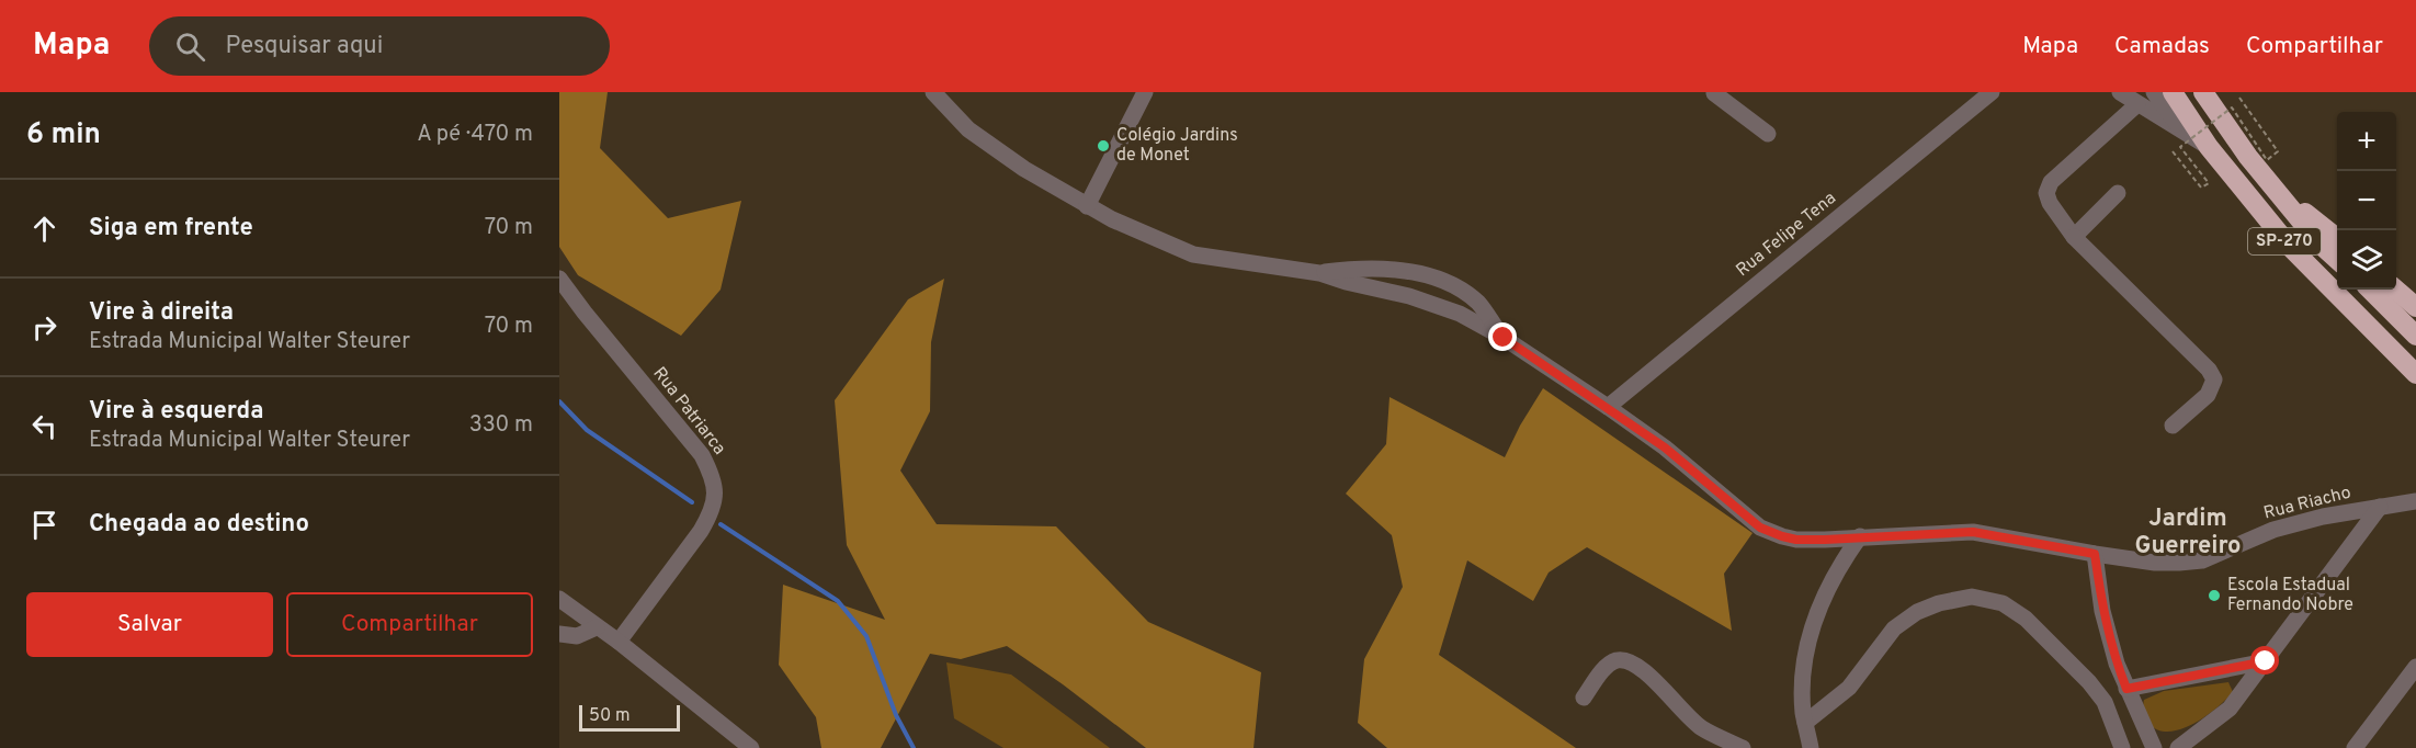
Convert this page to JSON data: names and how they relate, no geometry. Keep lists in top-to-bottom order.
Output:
{
  "streets": {
    "highway": ["SP-270"],
    "street": ["Rua Felipe Tena", "Rua Patriarca", "Rua Riacho"]
  },
  "crossings": [
    ["Rua Felipe Tena", "Rua Riacho"]
  ],
  "districts": ["Jardim Guerreiro"],
  "places": ["Colégio Jardins de Monet", "Escola Estadual Fernando Nobre"],
  "scale_bar": "50 m",
  "page": {
    "header": "Mapa",
    "search": "Pesquisar aqui",
    "nav": ["Mapa", "Camadas", "Compartilhar"],
    "heading": ["6 min", "A pé · 470 m"],
    "map_buttons": ["+", "−"],
    "list": [
      ["Siga em frente", "70 m"],
      ["Vire à direita", "Estrada Municipal Walter Steurer", "70 m"],
      ["Vire à esquerda", "Estrada Municipal Walter Steurer", "330 m"],
      "Chegada ao destino"
    ],
    "buttons": ["Salvar", "Compartilhar"],
    "scale": "50 m"
  }
}
